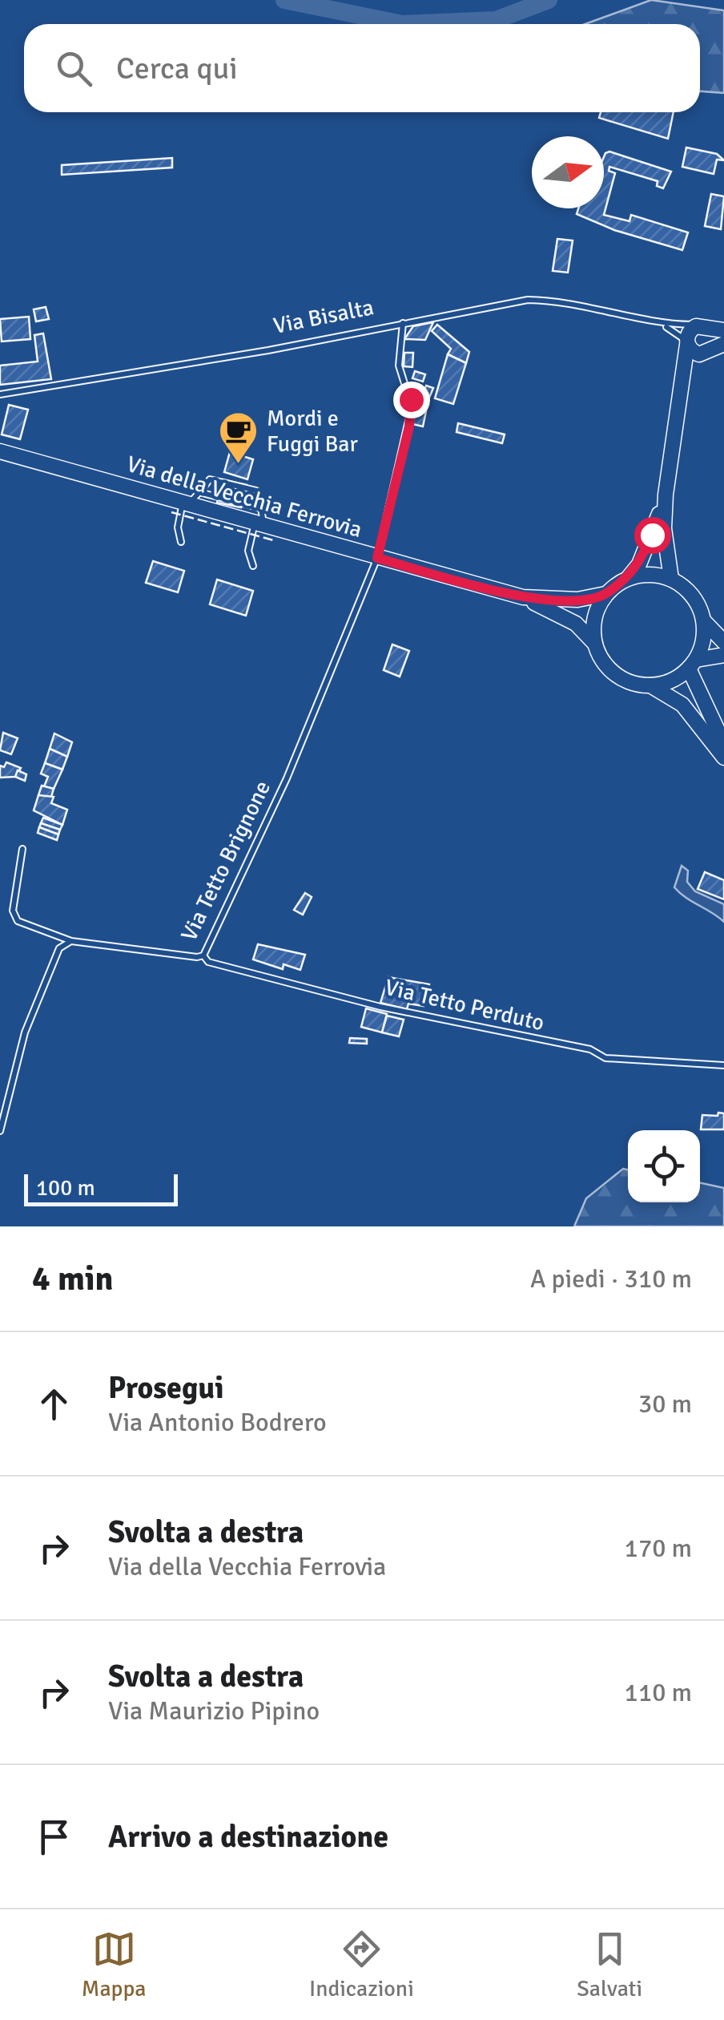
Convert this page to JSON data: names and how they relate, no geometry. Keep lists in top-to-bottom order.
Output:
{
  "streets": {
    "main road": ["Via Bisalta", "Via della Vecchia Ferrovia"],
    "lane": ["Via Tetto Brignone", "Via Tetto Perduto"]
  },
  "crossings": [
    ["Via Bisalta", "Via Tetto Brignone"],
    ["Via della Vecchia Ferrovia", "Via Tetto Brignone"],
    ["Via Tetto Brignone", "Via Tetto Perduto"]
  ],
  "places": {
    "cafe": ["Mordi e Fuggi Bar"]
  },
  "scale_bar": "100 m",
  "north": "right",
  "page": {
    "search": "Cerca qui",
    "scale": "100 m",
    "heading": ["4 min", "A piedi · 310 m"],
    "list": [
      ["Prosegui", "Via Antonio Bodrero", "30 m"],
      ["Svolta a destra", "Via della Vecchia Ferrovia", "170 m"],
      ["Svolta a destra", "Via Maurizio Pipino", "110 m"],
      "Arrivo a destinazione"
    ],
    "nav": ["Mappa", "Indicazioni", "Salvati"]
  }
}
